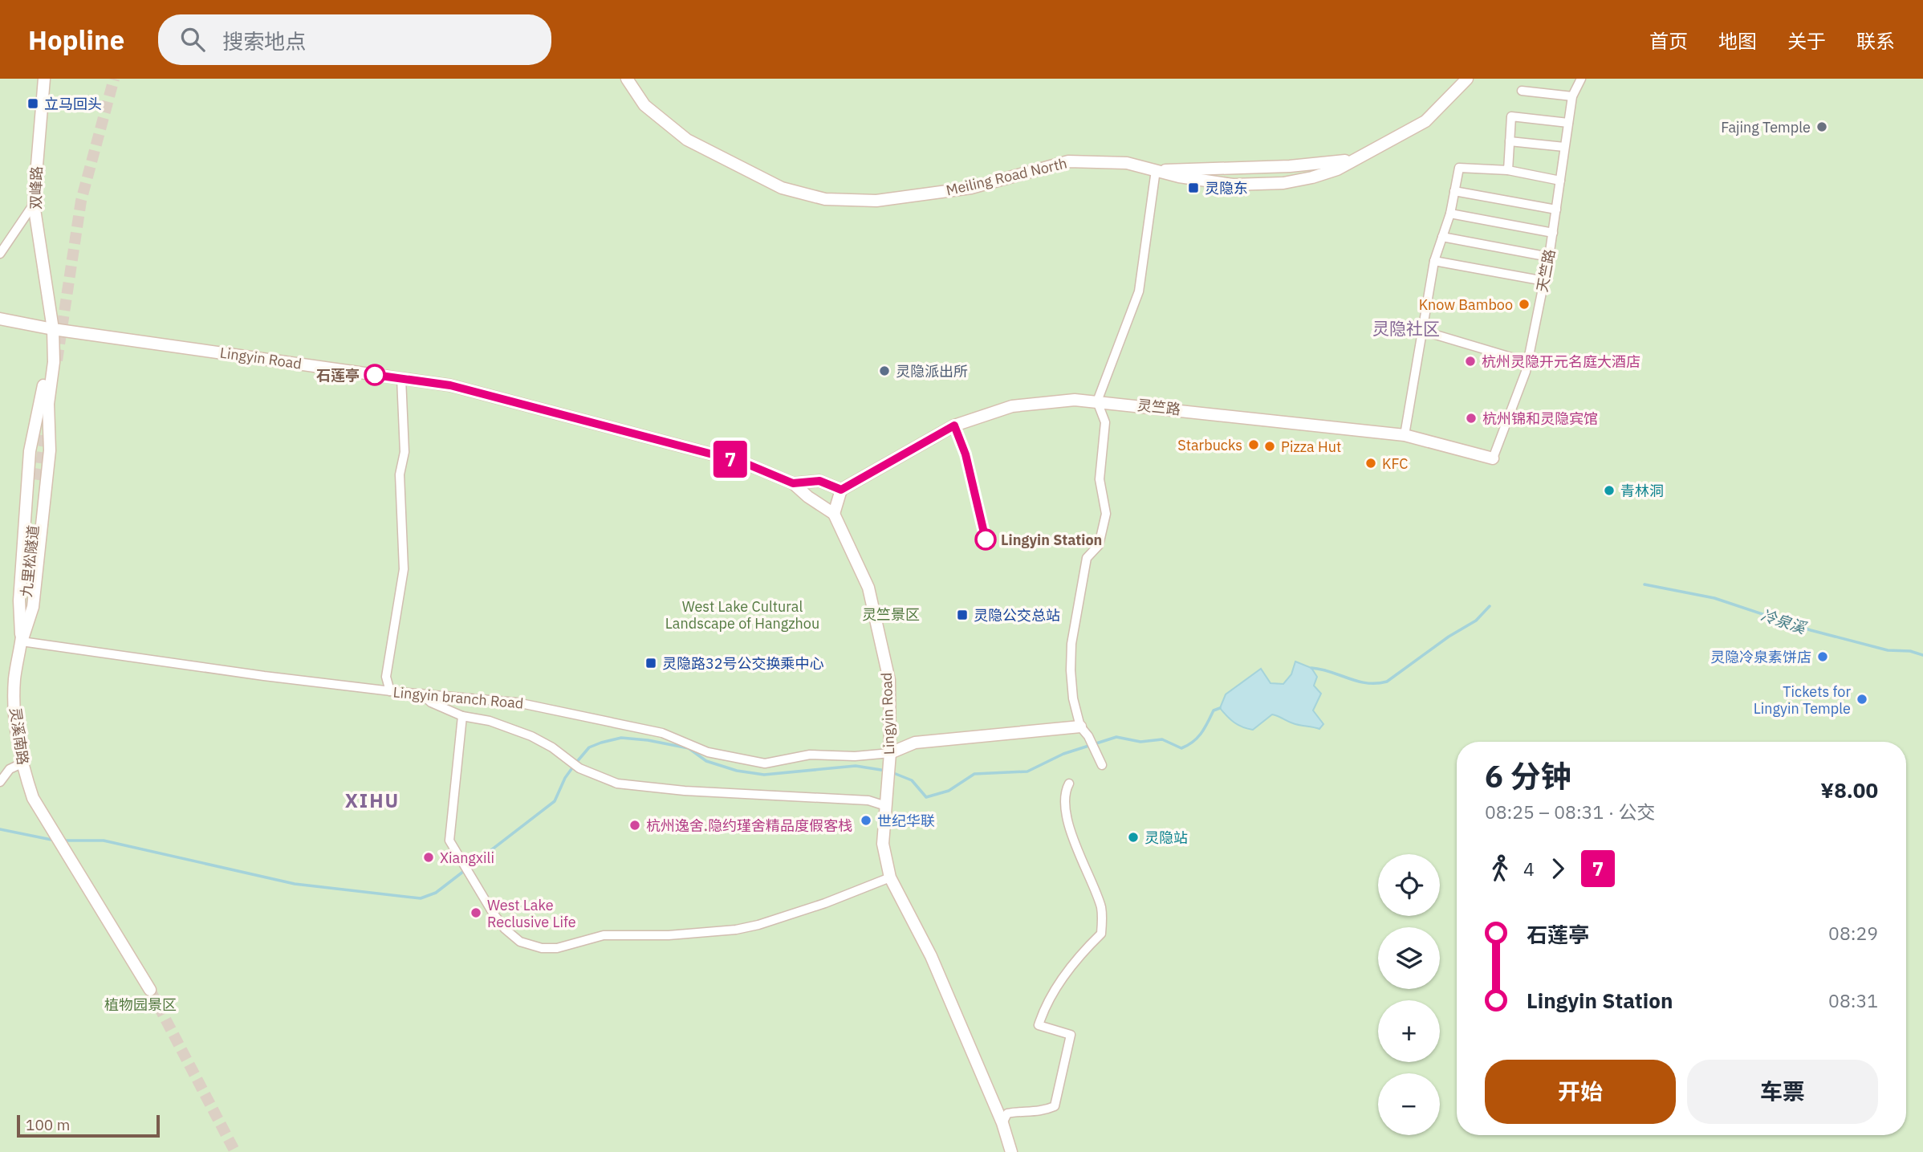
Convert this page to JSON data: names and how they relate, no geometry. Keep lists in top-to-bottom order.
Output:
{
  "streets": {
    "street": [
      "Meiling Road North",
      "双峰路",
      "天竺路",
      "Lingyin Road",
      "灵竺路",
      "九里松隧道",
      "Lingyin branch Road",
      "灵溪南路"
    ]
  },
  "crossings": [
    ["双峰路", "Lingyin Road"],
    ["天竺路", "灵竺路"],
    ["Lingyin Road", "Lingyin branch Road"],
    ["九里松隧道", "Lingyin branch Road"],
    ["九里松隧道", "灵溪南路"],
    ["Lingyin branch Road", "灵溪南路"]
  ],
  "districts": ["灵隐社区", "XIHU"],
  "water": ["冷泉溪"],
  "parks": ["West Lake Cultural Landscape of Hangzhou", "灵竺景区", "植物园景区"],
  "places": {
    "transit": [
      "立马回头",
      "灵隐东",
      "灵隐公交总站",
      "灵隐路32号公交换乘中心"
    ],
    "other": [
      "Fajing Temple",
      "Know Bamboo",
      "杭州灵隐开元名庭大酒店",
      "灵隐派出所",
      "石莲亭",
      "杭州锦和灵隐宾馆",
      "Starbucks",
      "Pizza Hut",
      "KFC",
      "青林洞",
      "Lingyin Station",
      "灵隐冷泉素饼店",
      "Tickets for Lingyin Temple",
      "世纪华联",
      "杭州逸舍.隐约瑾舍精品度假客栈",
      "灵隐站",
      "Xiangxili",
      "West Lake Reclusive Life"
    ]
  },
  "lines": ["bus line 7"],
  "scale_bar": "100 m",
  "page": {
    "header": "Hopline",
    "search": "搜索地点",
    "nav": [
      "首页",
      "地图",
      "关于",
      "联系"
    ],
    "on_map": "7",
    "heading": ["6 分钟", "08:25 – 08:31 · 公交", "¥8.00"],
    "legs": ["4", "7"],
    "map_buttons": ["+", "−"],
    "list": [
      {
        "name": "石莲亭",
        "value": "08:29"
      },
      {
        "name": "Lingyin Station",
        "value": "08:31"
      }
    ],
    "buttons": ["开始", "车票"],
    "scale": "100 m"
  }
}
